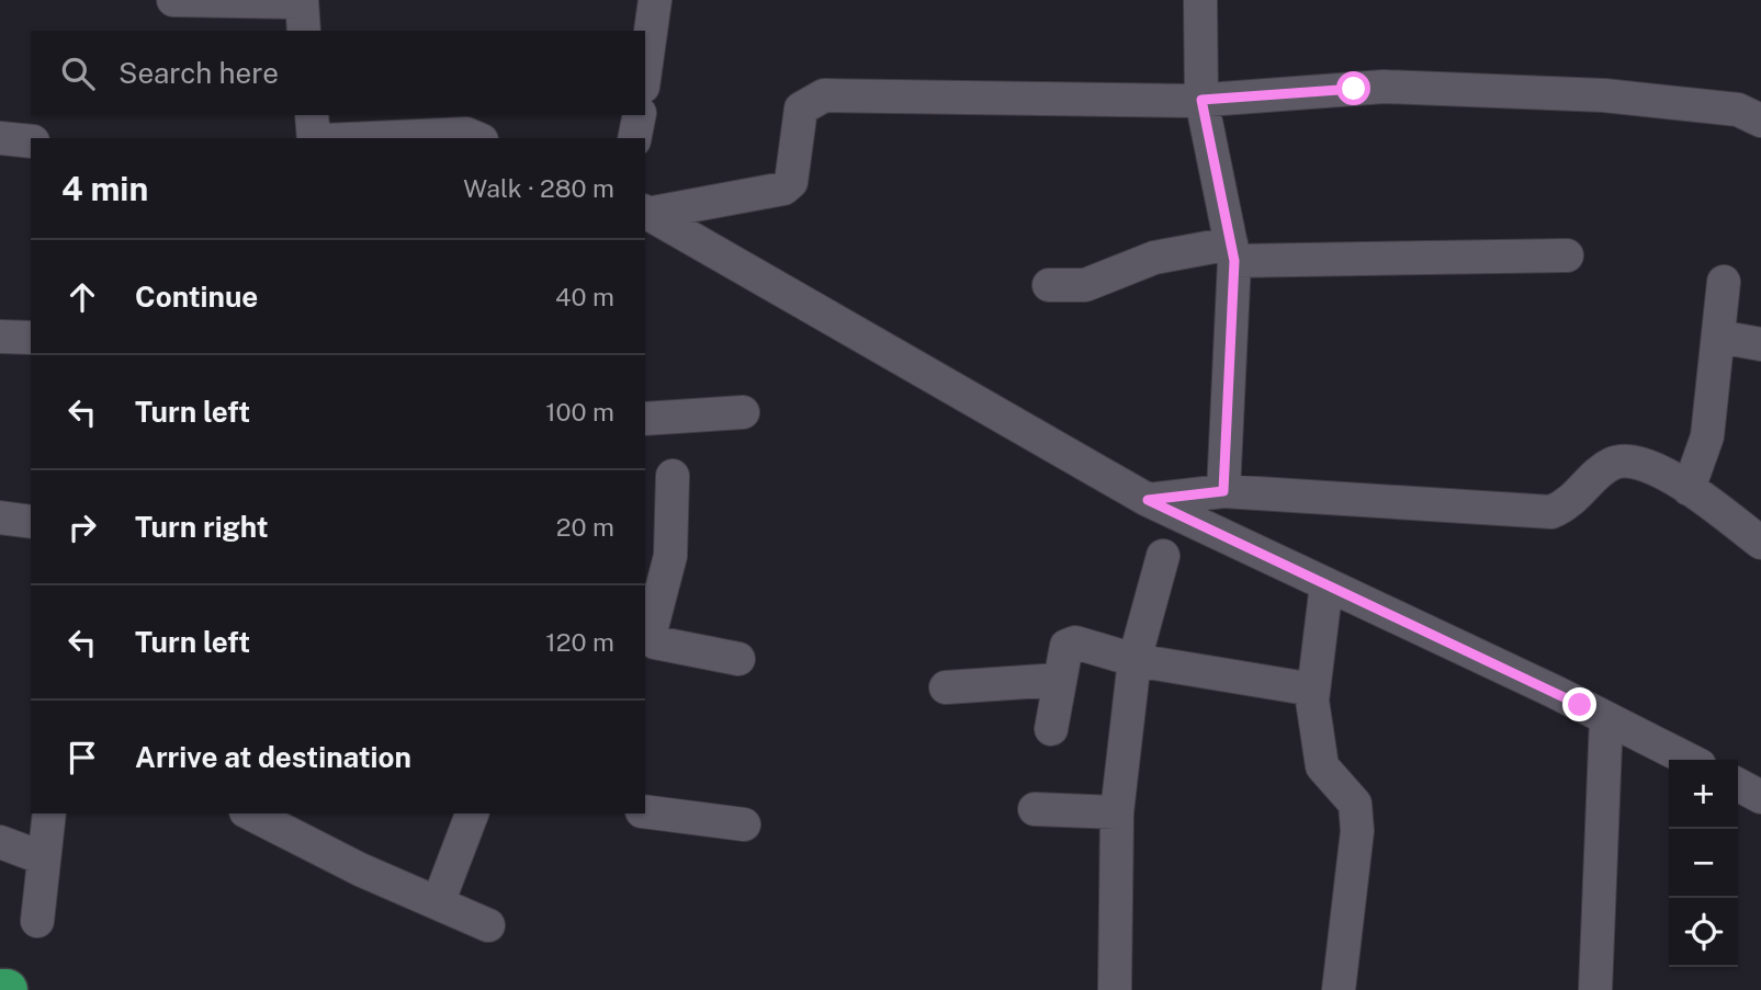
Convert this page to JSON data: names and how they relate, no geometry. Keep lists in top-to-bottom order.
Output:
{
  "page": {
    "search": "Search here",
    "heading": ["4 min", "Walk · 280 m"],
    "list": [
      ["Continue", "40 m"],
      ["Turn left", "100 m"],
      ["Turn right", "20 m"],
      ["Turn left", "120 m"],
      "Arrive at destination"
    ],
    "map_buttons": ["+", "−"]
  }
}
